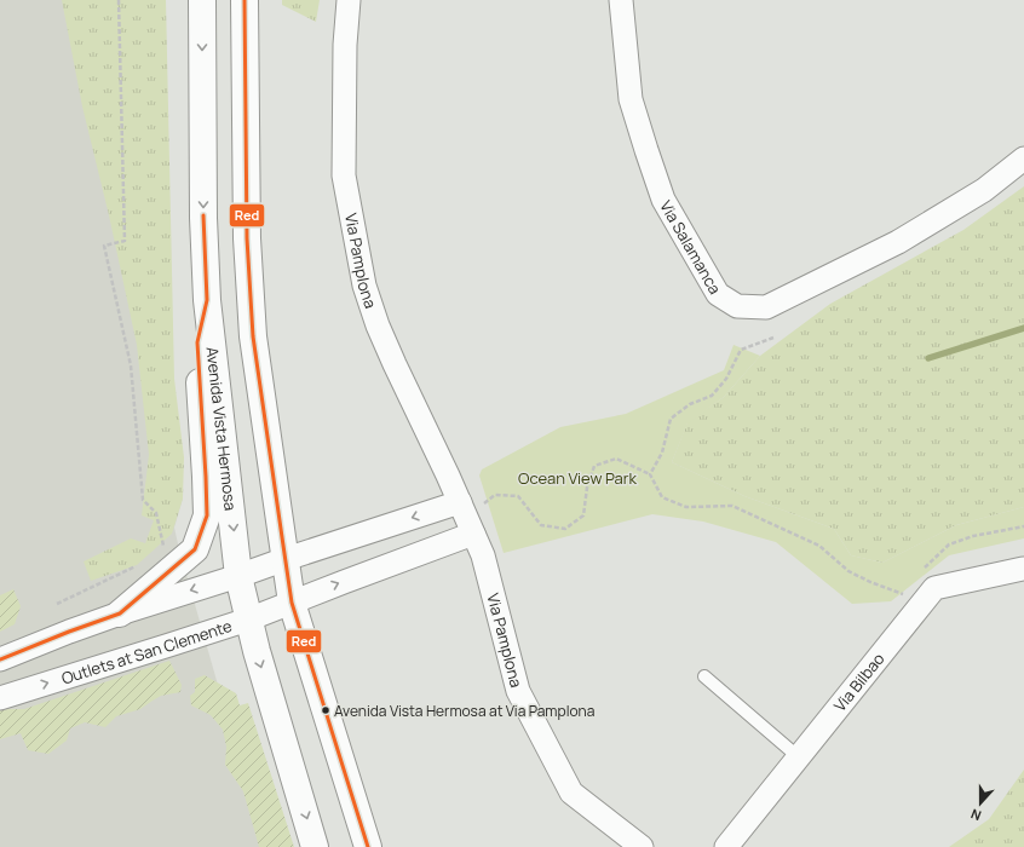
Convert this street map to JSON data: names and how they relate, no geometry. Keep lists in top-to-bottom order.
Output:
{
  "streets": {
    "main road": ["Avenida Vista Hermosa"],
    "street": [
      "Via Salamanca",
      "Via Pamplona",
      "Outlets at San Clemente",
      "Via Bilbao"
    ]
  },
  "crossings": [
    ["Avenida Vista Hermosa", "Outlets at San Clemente"]
  ],
  "parks": ["Ocean View Park"],
  "places": ["Avenida Vista Hermosa at Via Pamplona"],
  "lines": ["transit line Red"],
  "north": "bottom"
}
